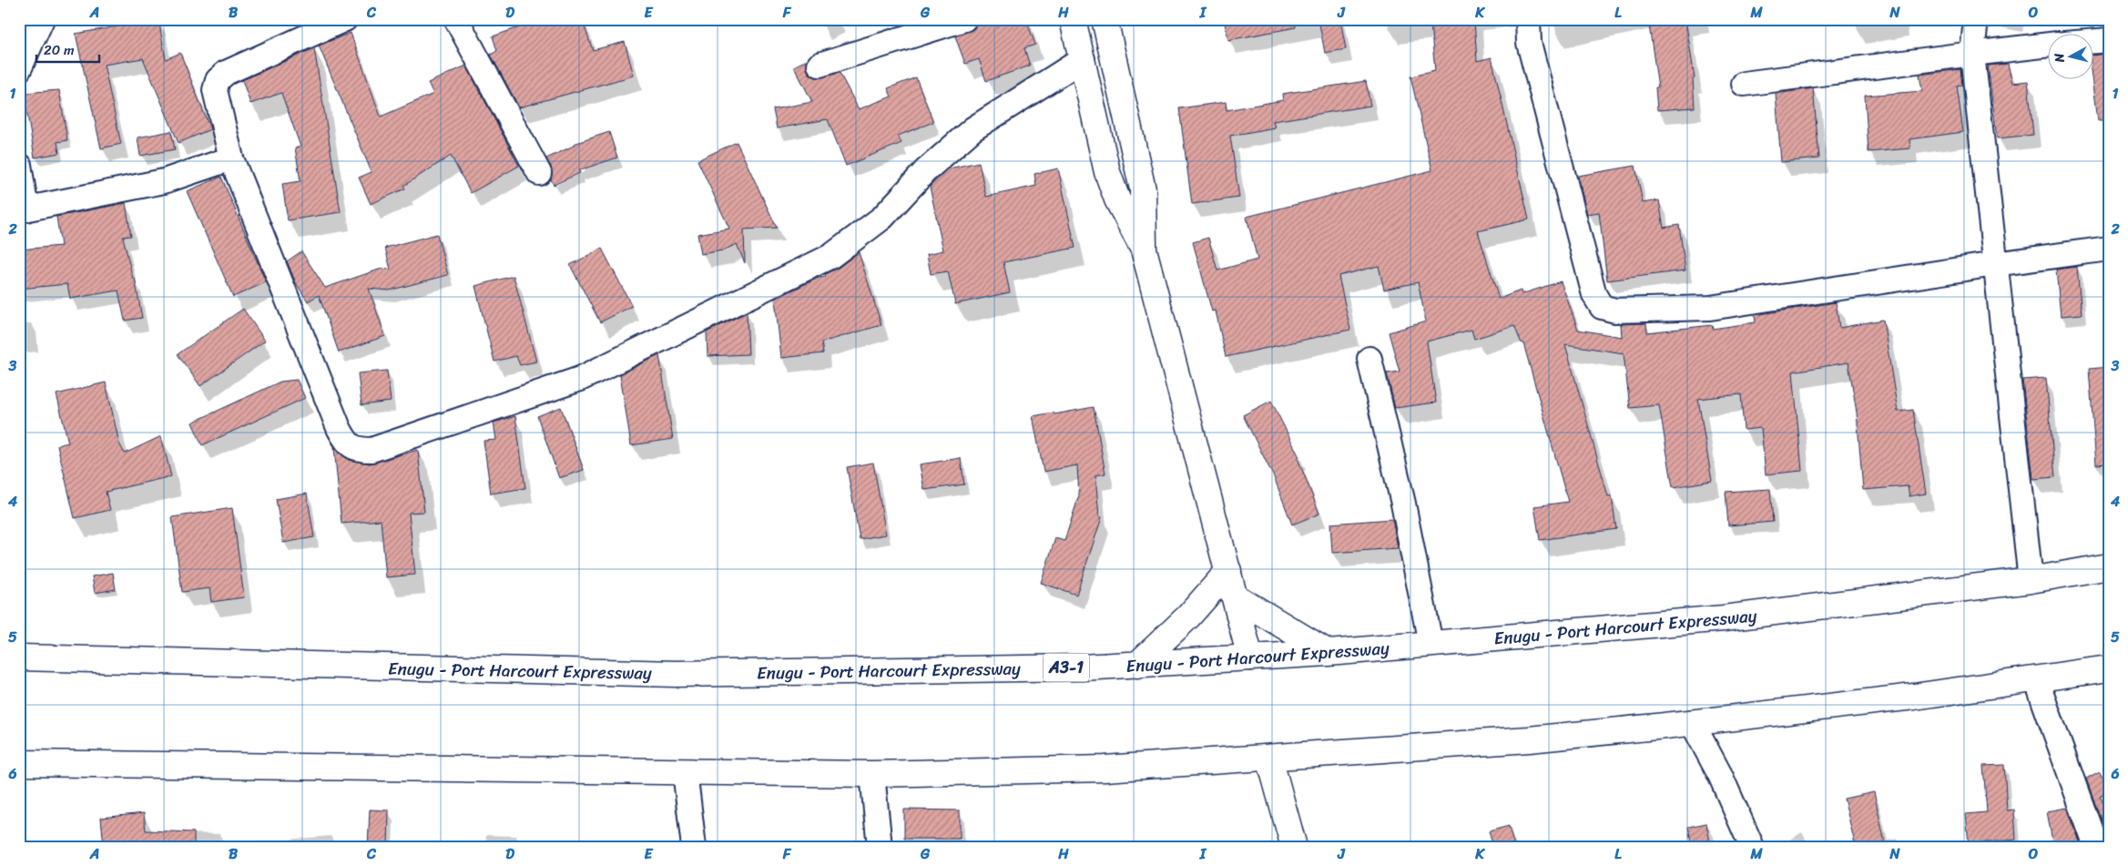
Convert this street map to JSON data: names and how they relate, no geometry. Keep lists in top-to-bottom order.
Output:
{
  "streets": {
    "main road": ["Enugu - Port Harcourt Expressway", "A3-1"]
  },
  "scale_bar": "20 m",
  "north": "left",
  "grid": {
    "columns": [
      "A",
      "B",
      "C",
      "D",
      "E",
      "F",
      "G",
      "H",
      "I",
      "J",
      "K",
      "L",
      "M",
      "N",
      "O"
    ],
    "rows": [
      "1",
      "2",
      "3",
      "4",
      "5",
      "6"
    ]
  }
}
